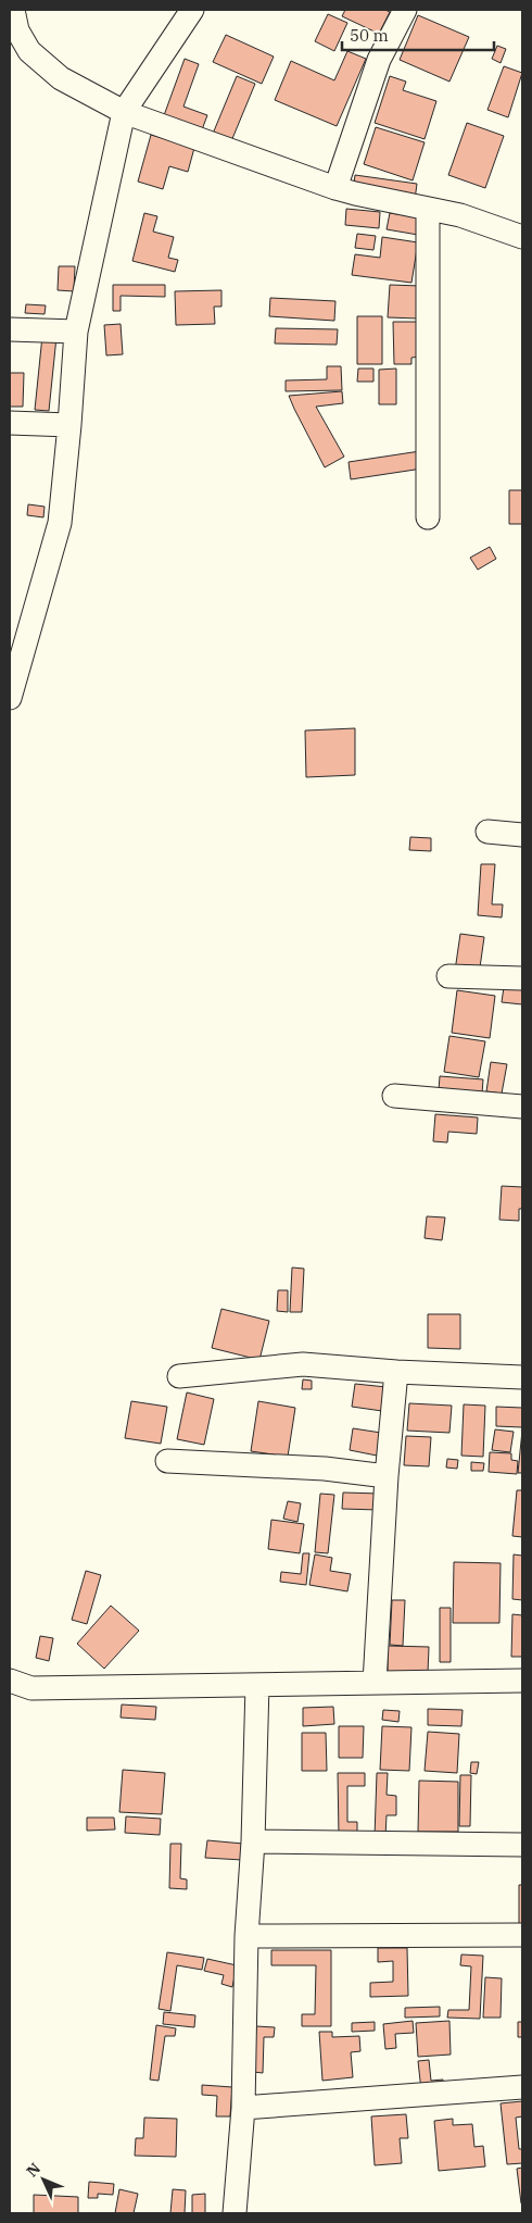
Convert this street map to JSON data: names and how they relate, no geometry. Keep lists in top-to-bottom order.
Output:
{
  "scale_bar": "50 m",
  "north": "top left"
}
